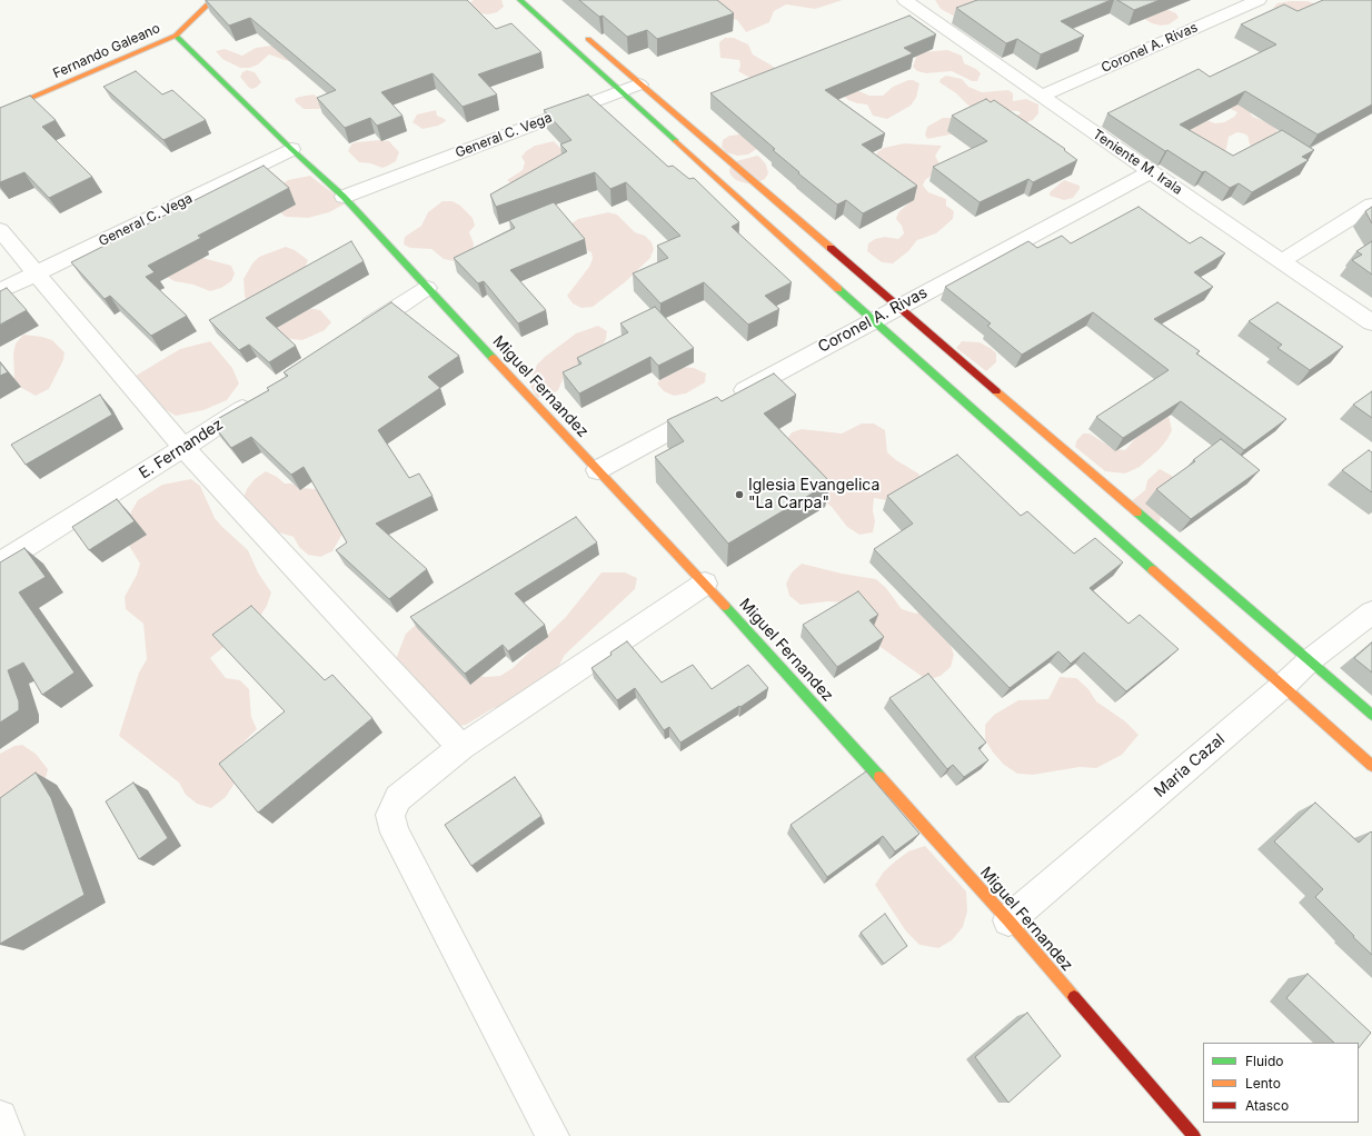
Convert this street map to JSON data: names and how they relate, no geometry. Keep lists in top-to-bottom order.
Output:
{
  "streets": {
    "street": [
      "Coronel A. Rivas",
      "Fernando Galeano",
      "General C. Vega",
      "Teniente M. Irala",
      "Miguel Fernandez",
      "E. Fernandez",
      "Maria Cazal"
    ]
  },
  "crossings": [
    ["Coronel A. Rivas", "Teniente M. Irala"],
    ["Coronel A. Rivas", "Miguel Fernandez"],
    ["Fernando Galeano", "Miguel Fernandez"],
    ["General C. Vega", "Miguel Fernandez"],
    ["Miguel Fernandez", "Maria Cazal"]
  ],
  "places": ["Iglesia Evangelica \"La Carpa\""],
  "legend": ["Fluido", "Lento", "Atasco"]
}
